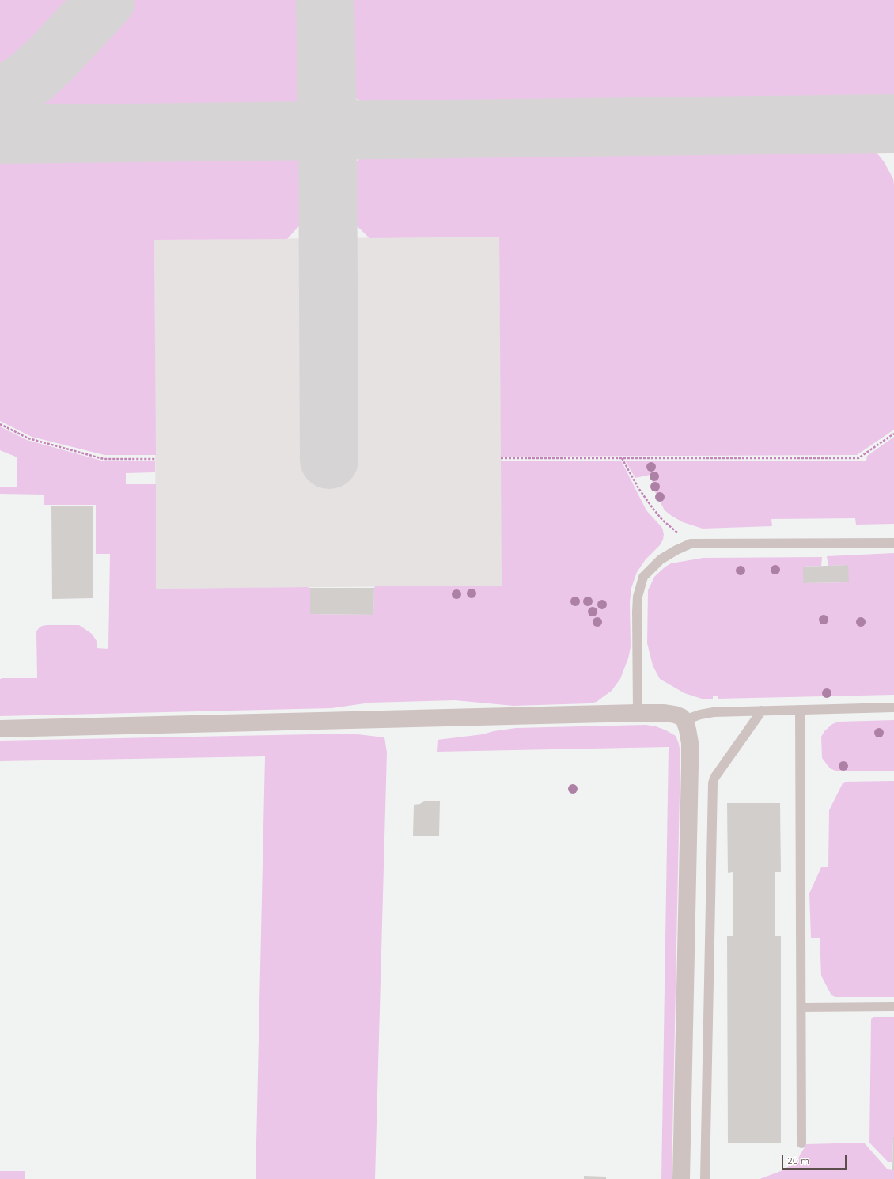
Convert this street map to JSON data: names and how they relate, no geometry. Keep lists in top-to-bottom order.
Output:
{
  "scale_bar": "20 m"
}
